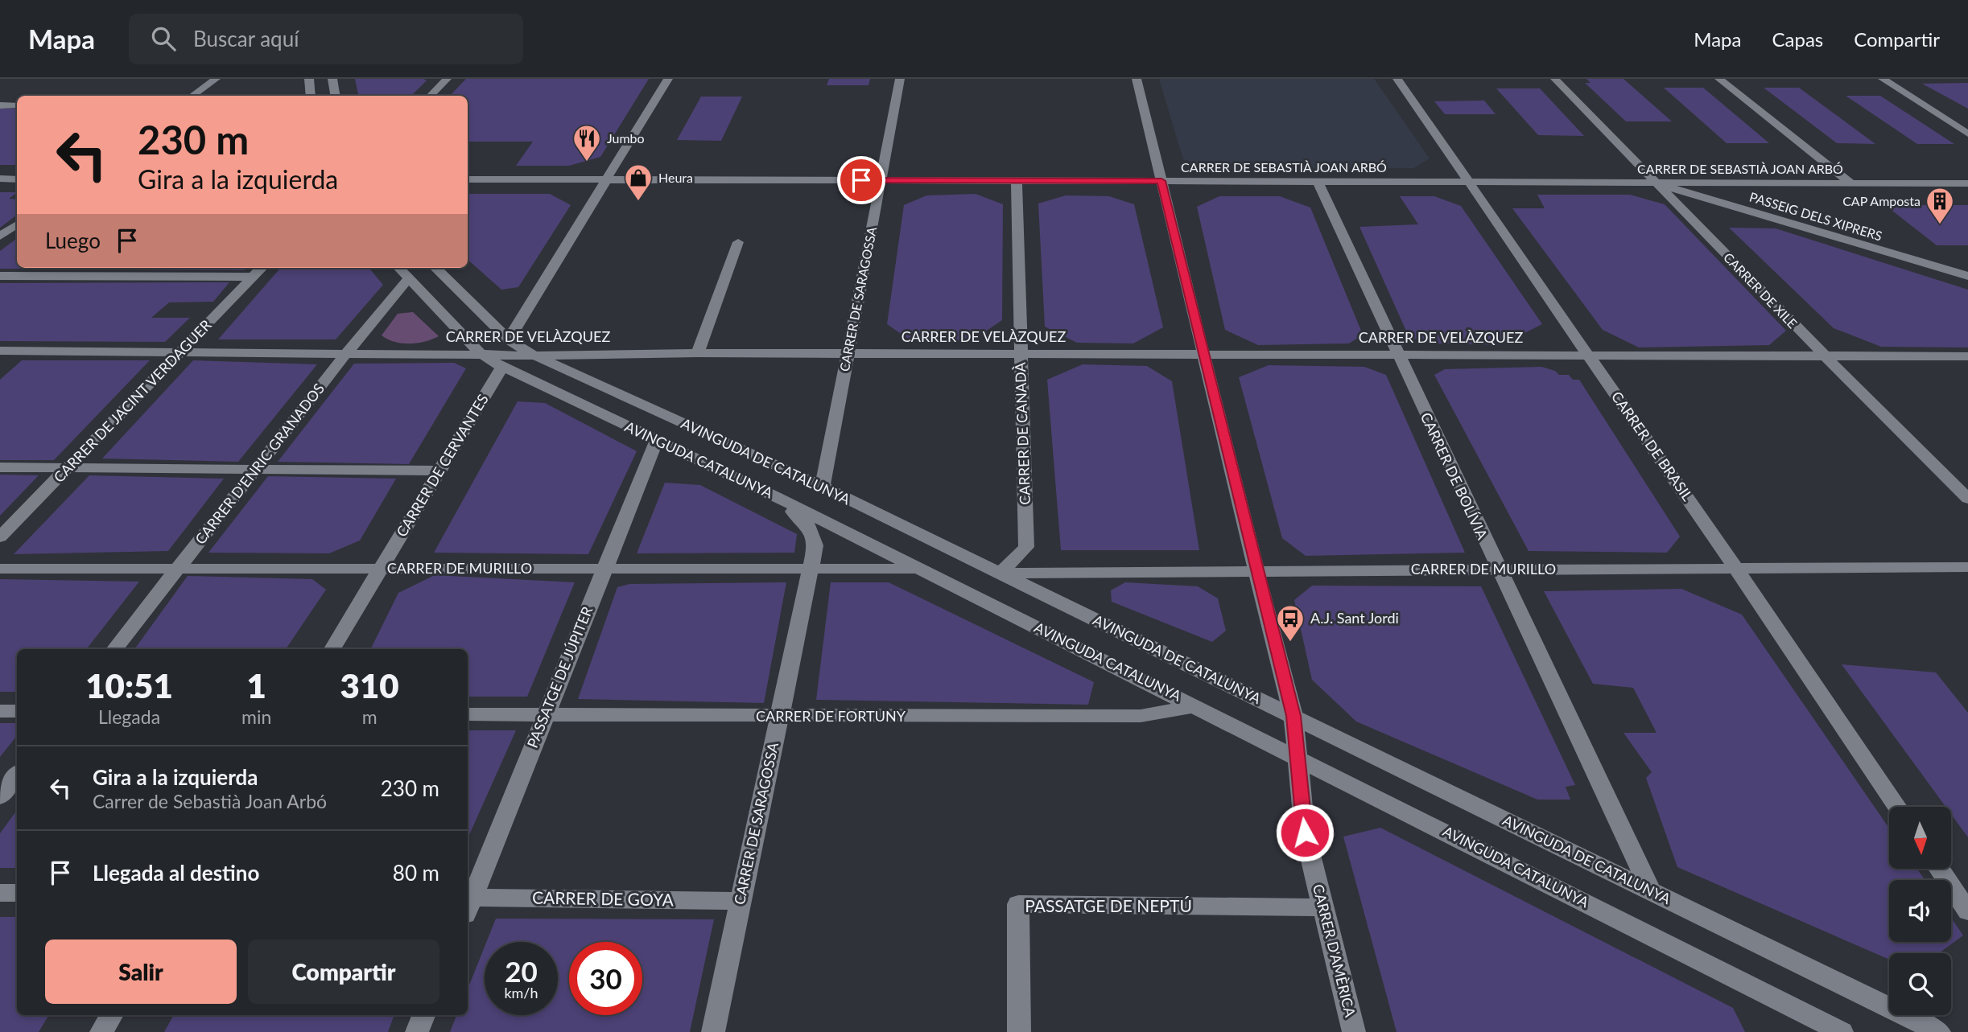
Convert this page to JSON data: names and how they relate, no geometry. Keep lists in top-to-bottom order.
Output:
{
  "streets": {
    "street": [
      "CARRER DE SEBASTIÀ JOAN ARBÓ",
      "PASSEIG DELS XIPRERS",
      "CARRER DE XILE",
      "CARRER DE SARAGOSSA",
      "CARRER DE VELÀZQUEZ",
      "CARRER DE JACINT VERDAGUER",
      "CARRER DE CANADÀ",
      "CARRER DE BRASIL",
      "AVINGUDA CATALUNYA",
      "AVINGUDA DE CATALUNYA",
      "CARRER D'ENRIC GRANADOS",
      "CARRER DE CERVANTES",
      "CARRER DE BOLÍVIA",
      "CARRER DE MURILLO",
      "PASSATGE DE JÚPITER",
      "CARRER DE FORTUNY",
      "CARRER DE GOYA",
      "PASSATGE DE NEPTÚ",
      "CARRER D'AMÈRICA"
    ]
  },
  "crossings": [
    ["CARRER DE SEBASTIÀ JOAN ARBÓ", "PASSEIG DELS XIPRERS"],
    ["CARRER DE SEBASTIÀ JOAN ARBÓ", "CARRER DE XILE"],
    ["CARRER DE SEBASTIÀ JOAN ARBÓ", "CARRER DE SARAGOSSA"],
    ["CARRER DE SEBASTIÀ JOAN ARBÓ", "CARRER DE CANADÀ"],
    ["CARRER DE SEBASTIÀ JOAN ARBÓ", "CARRER DE BRASIL"],
    ["CARRER DE SEBASTIÀ JOAN ARBÓ", "CARRER DE BOLÍVIA"],
    ["CARRER DE SEBASTIÀ JOAN ARBÓ", "CARRER D'AMÈRICA"],
    ["PASSEIG DELS XIPRERS", "CARRER DE XILE"],
    ["CARRER DE XILE", "CARRER DE VELÀZQUEZ"],
    ["CARRER DE SARAGOSSA", "CARRER DE VELÀZQUEZ"],
    ["CARRER DE SARAGOSSA", "AVINGUDA CATALUNYA"],
    ["CARRER DE SARAGOSSA", "AVINGUDA DE CATALUNYA"],
    ["CARRER DE SARAGOSSA", "CARRER DE MURILLO"],
    ["CARRER DE SARAGOSSA", "CARRER DE FORTUNY"],
    ["CARRER DE SARAGOSSA", "CARRER DE GOYA"],
    ["CARRER DE VELÀZQUEZ", "CARRER DE JACINT VERDAGUER"],
    ["CARRER DE VELÀZQUEZ", "CARRER DE CANADÀ"],
    ["CARRER DE VELÀZQUEZ", "CARRER DE BRASIL"],
    ["CARRER DE VELÀZQUEZ", "AVINGUDA CATALUNYA"],
    ["CARRER DE VELÀZQUEZ", "AVINGUDA DE CATALUNYA"],
    ["CARRER DE VELÀZQUEZ", "CARRER D'ENRIC GRANADOS"],
    ["CARRER DE VELÀZQUEZ", "CARRER DE BOLÍVIA"],
    ["CARRER DE VELÀZQUEZ", "CARRER D'AMÈRICA"],
    ["CARRER DE CANADÀ", "AVINGUDA DE CATALUNYA"],
    ["CARRER DE CANADÀ", "CARRER DE MURILLO"],
    ["CARRER DE BRASIL", "CARRER DE MURILLO"],
    ["AVINGUDA CATALUNYA", "CARRER D'ENRIC GRANADOS"],
    ["AVINGUDA CATALUNYA", "CARRER DE CERVANTES"],
    ["AVINGUDA CATALUNYA", "CARRER DE MURILLO"],
    ["AVINGUDA CATALUNYA", "PASSATGE DE JÚPITER"],
    ["AVINGUDA CATALUNYA", "CARRER DE FORTUNY"],
    ["AVINGUDA CATALUNYA", "CARRER D'AMÈRICA"],
    ["AVINGUDA DE CATALUNYA", "CARRER DE BOLÍVIA"],
    ["AVINGUDA DE CATALUNYA", "CARRER DE MURILLO"],
    ["AVINGUDA DE CATALUNYA", "CARRER D'AMÈRICA"],
    ["CARRER D'ENRIC GRANADOS", "CARRER DE MURILLO"],
    ["CARRER DE CERVANTES", "CARRER DE MURILLO"],
    ["CARRER DE BOLÍVIA", "CARRER DE MURILLO"],
    ["CARRER DE MURILLO", "PASSATGE DE JÚPITER"],
    ["CARRER DE MURILLO", "CARRER D'AMÈRICA"],
    ["PASSATGE DE JÚPITER", "CARRER DE FORTUNY"],
    ["PASSATGE DE NEPTÚ", "CARRER D'AMÈRICA"]
  ],
  "places": {
    "restaurant": ["Jumbo"],
    "shop": ["Heura"],
    "building": ["CAP Amposta"],
    "bus stop": ["A.J. Sant Jordi"]
  },
  "north": "bottom",
  "page": {
    "header": "Mapa",
    "search": "Buscar aquí",
    "nav": ["Mapa", "Capas", "Compartir"],
    "turn": ["230 m", "Gira a la izquierda"],
    "then": "Luego",
    "eta": [
      "10:51",
      "Llegada",
      "1",
      "min",
      "310",
      "m"
    ],
    "list": [
      {
        "name": "Gira a la izquierda",
        "note": "Carrer de Sebastià Joan Arbó",
        "value": "230 m"
      },
      {
        "name": "Llegada al destino",
        "value": "80 m"
      }
    ],
    "buttons": ["Salir", "Compartir"],
    "speed": "20 km/h",
    "limit": "30"
  }
}
